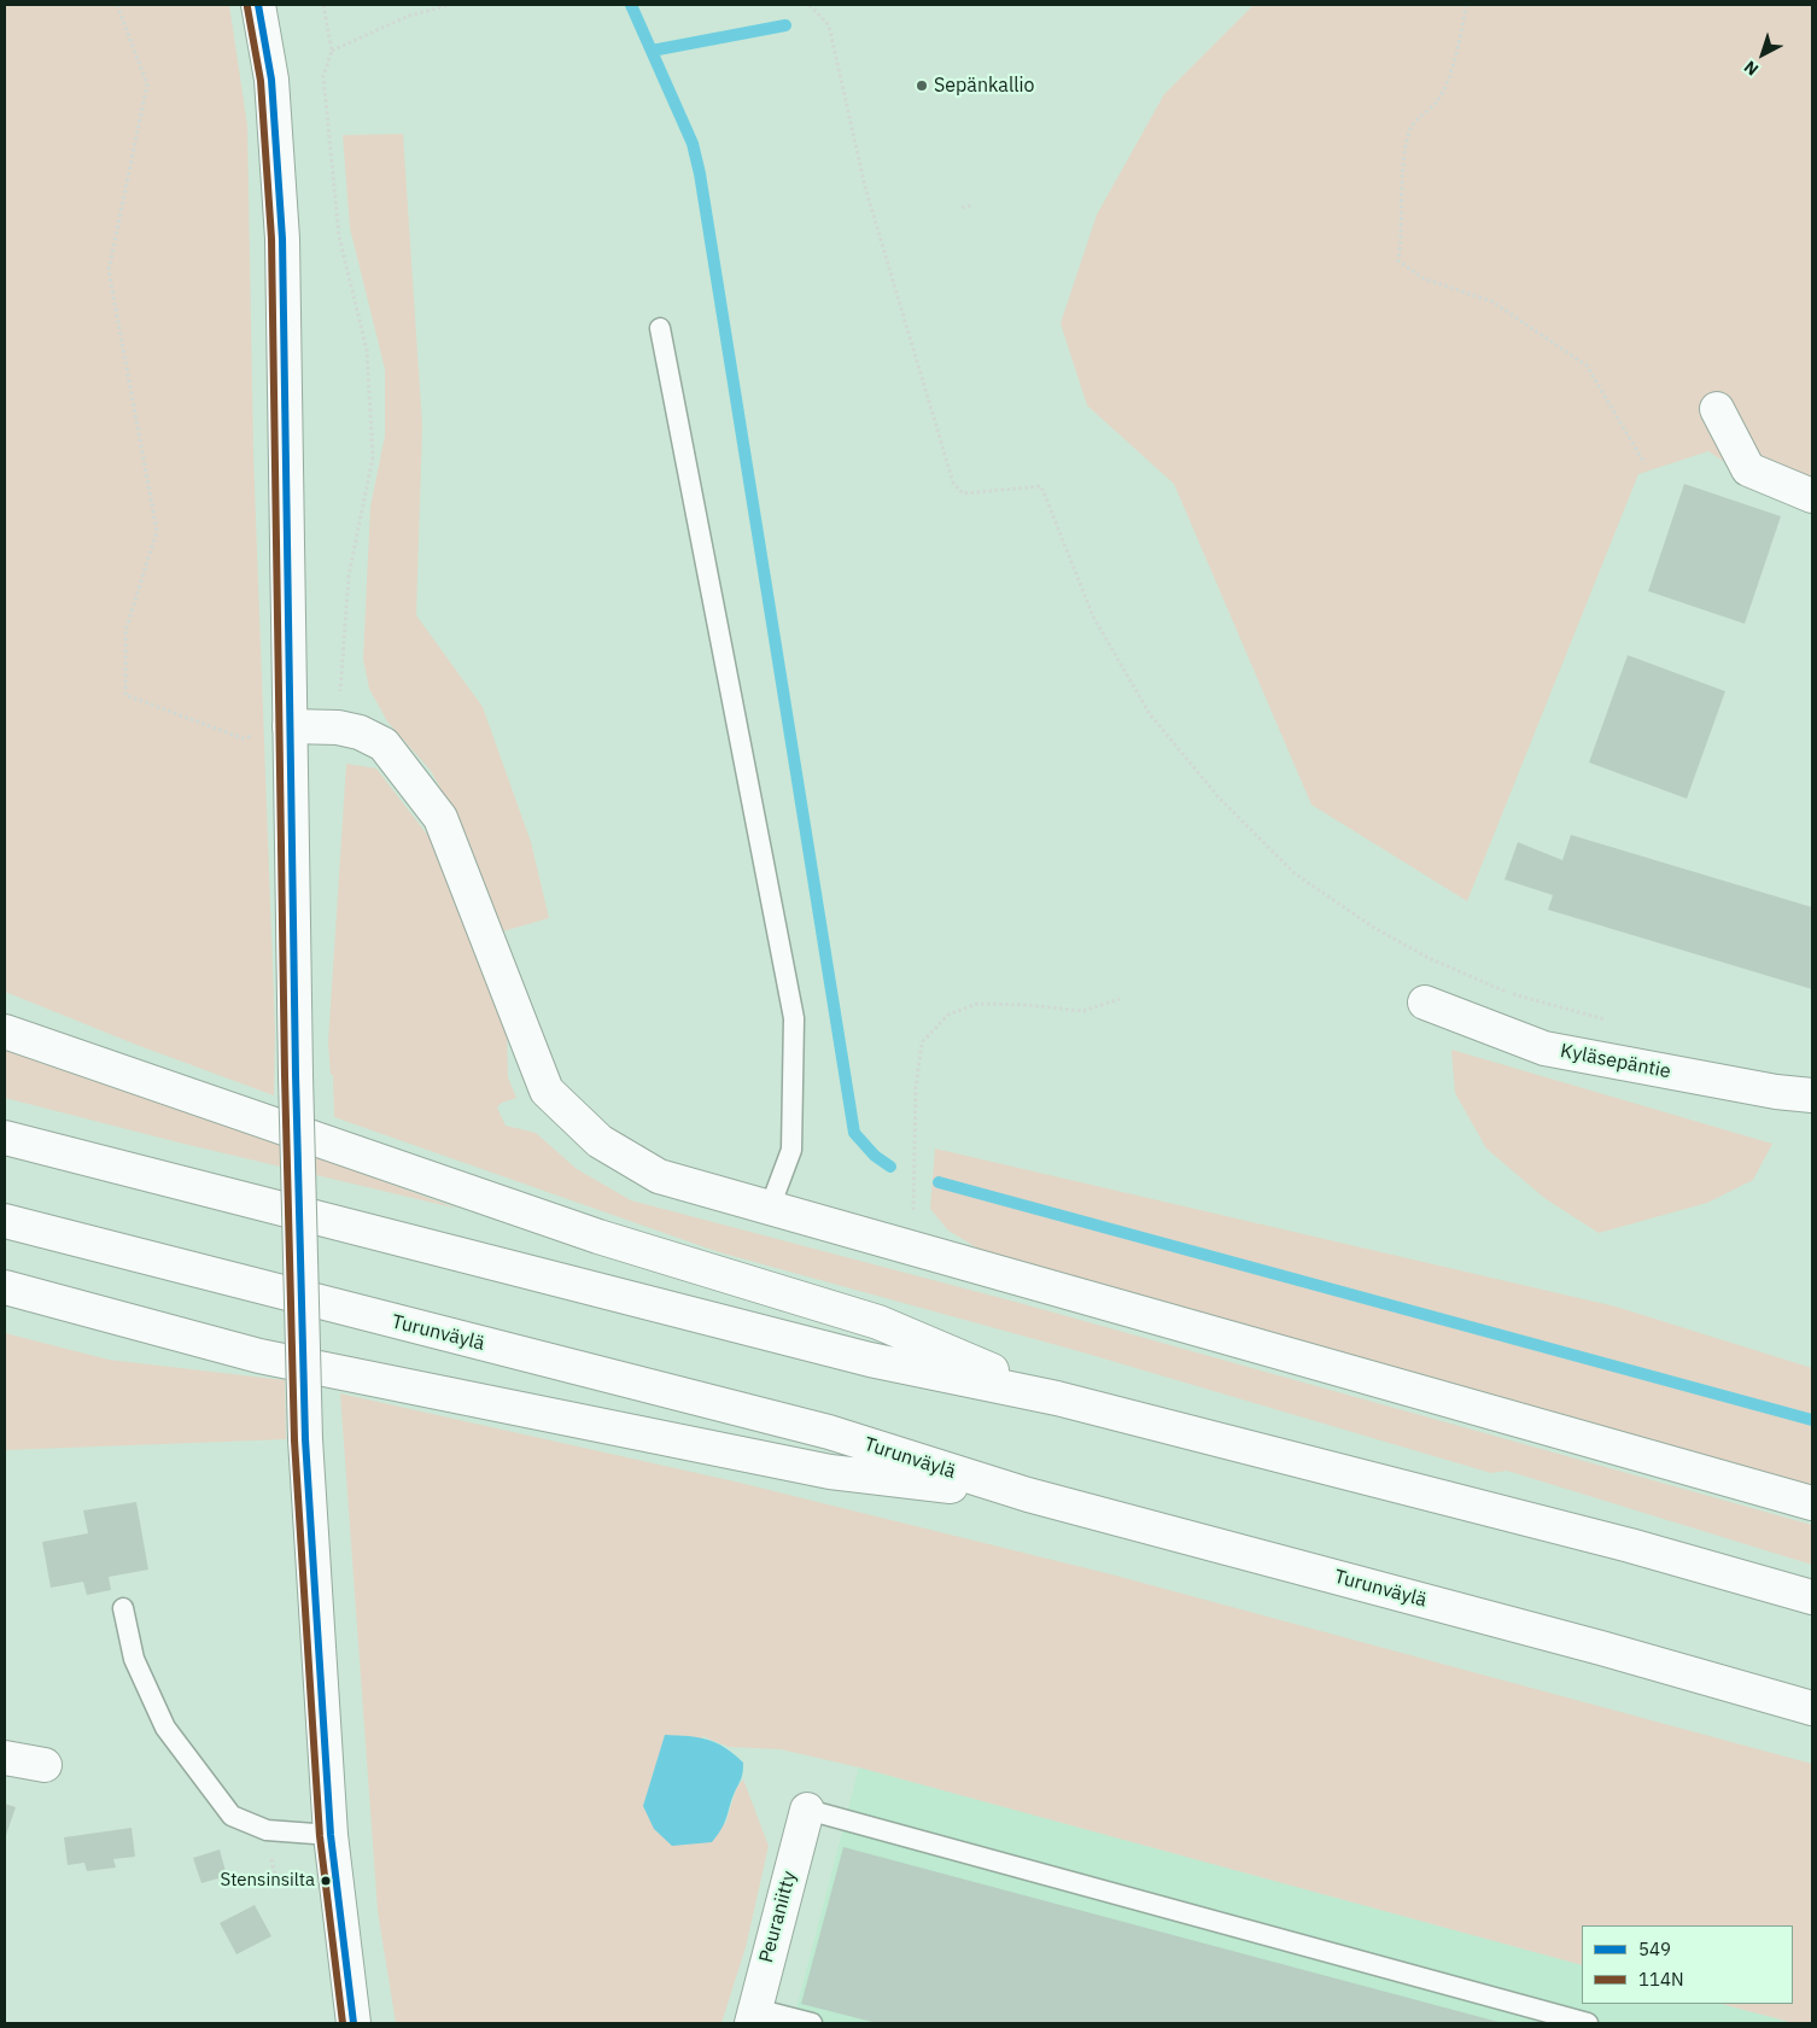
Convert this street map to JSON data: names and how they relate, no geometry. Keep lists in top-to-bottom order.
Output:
{
  "streets": {
    "main road": ["Kyläsepäntie", "Turunväylä", "Peuraniitty"]
  },
  "places": ["Sepänkallio", "Stensinsilta"],
  "lines": ["transit line 549", "transit line 114N"],
  "legend": ["549", "114N"],
  "north": "bottom left"
}
